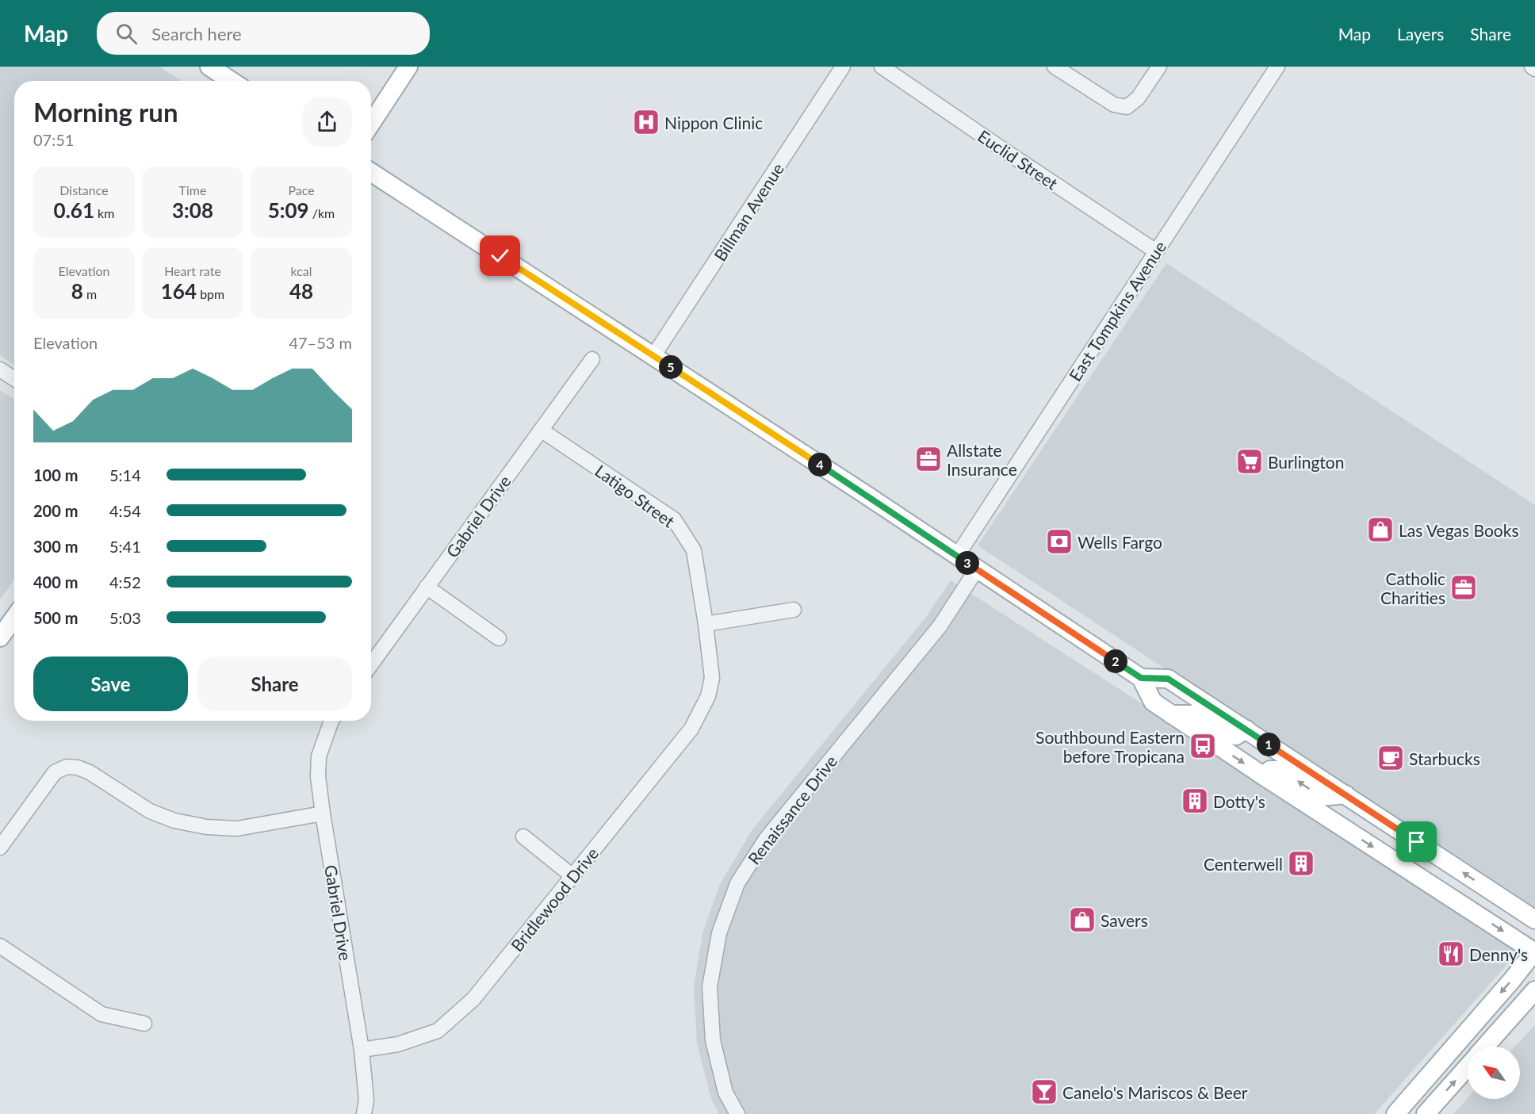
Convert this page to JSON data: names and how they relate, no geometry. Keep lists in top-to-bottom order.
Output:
{
  "streets": {
    "street": [
      "Euclid Street",
      "Billman Avenue",
      "East Tompkins Avenue",
      "Latigo Street",
      "Gabriel Drive",
      "Renaissance Drive",
      "Bridlewood Drive"
    ]
  },
  "crossings": [
    ["Euclid Street", "East Tompkins Avenue"],
    ["Latigo Street", "Gabriel Drive"],
    ["Latigo Street", "Bridlewood Drive"],
    ["Gabriel Drive", "Bridlewood Drive"]
  ],
  "places": {
    "hospital": ["Nippon Clinic"],
    "office": ["Allstate Insurance", "Catholic Charities"],
    "supermarket": ["Burlington"],
    "shop": ["Las Vegas Books", "Savers"],
    "bank": ["Wells Fargo"],
    "bus stop": ["Southbound Eastern before Tropicana"],
    "cafe": ["Starbucks"],
    "building": ["Dotty's", "Centerwell"],
    "restaurant": ["Denny's"],
    "bar": ["Canelo's Mariscos & Beer"]
  },
  "north": "top left",
  "page": {
    "header": "Map",
    "search": "Search here",
    "nav": ["Map", "Layers", "Share"],
    "heading": ["Morning run", "07:51"],
    "stats": [
      ["Distance", "0.61 km"],
      ["Time", "3:08"],
      ["Pace", "5:09 /km"],
      ["Elevation", "8 m"],
      ["Heart rate", "164 bpm"],
      ["kcal", "48"]
    ],
    "chart": ["Elevation", "47–53 m"],
    "pins": [
      "5",
      "4",
      "3",
      "2",
      "1"
    ],
    "list": [
      {
        "name": "100 m",
        "note": "5:14"
      },
      {
        "name": "200 m",
        "note": "4:54"
      },
      {
        "name": "300 m",
        "note": "5:41"
      },
      {
        "name": "400 m",
        "note": "4:52"
      },
      {
        "name": "500 m",
        "note": "5:03"
      }
    ],
    "buttons": ["Save", "Share"]
  }
}
